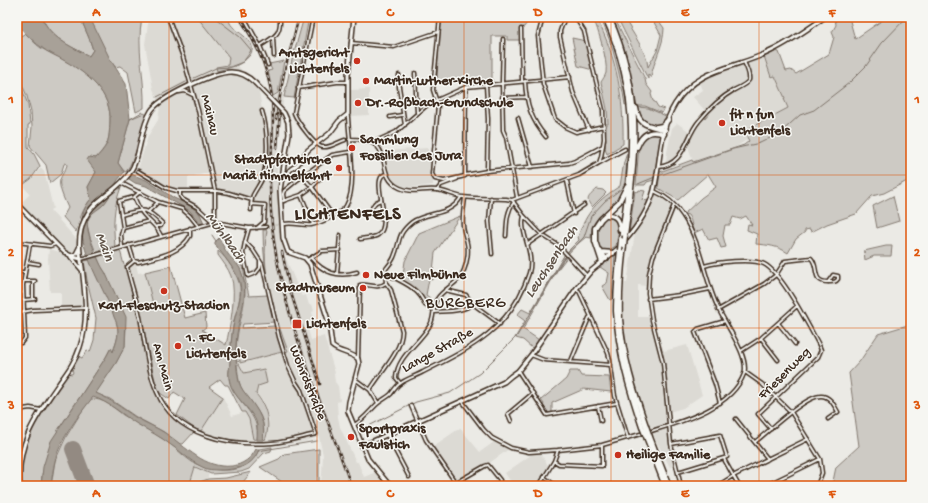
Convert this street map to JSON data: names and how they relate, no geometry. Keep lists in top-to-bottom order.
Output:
{
  "streets": {
    "street": [
      "Mainau",
      "Lange Straße",
      "Am Main",
      "Friesenweg",
      "Wöhrdstraße"
    ]
  },
  "crossings": [
    ["Am Main", "Wöhrdstraße"]
  ],
  "districts": ["LICHTENFELS", "BURGBERG"],
  "water": ["Mühlbach", "Main", "Leuchsenbach"],
  "places": {
    "other": [
      "Amtsgericht Lichtenfels",
      "Martin-Luther-Kirche",
      "Dr.-Roßbach-Grundschule",
      "fit n fun Lichtenfels",
      "Sammlung Fossilien des Jura",
      "Stadtpfarrkirche Mariä Himmelfahrt",
      "Neue Filmbühne",
      "Stadtmuseum",
      "Karl-Fleschutz-Stadion",
      "1. FC Lichtenfels",
      "Sportpraxis Faulstich",
      "Heilige Familie"
    ],
    "transit": ["Lichtenfels"]
  },
  "grid": {
    "columns": [
      "A",
      "B",
      "C",
      "D",
      "E",
      "F"
    ],
    "rows": ["1", "2", "3"]
  }
}
